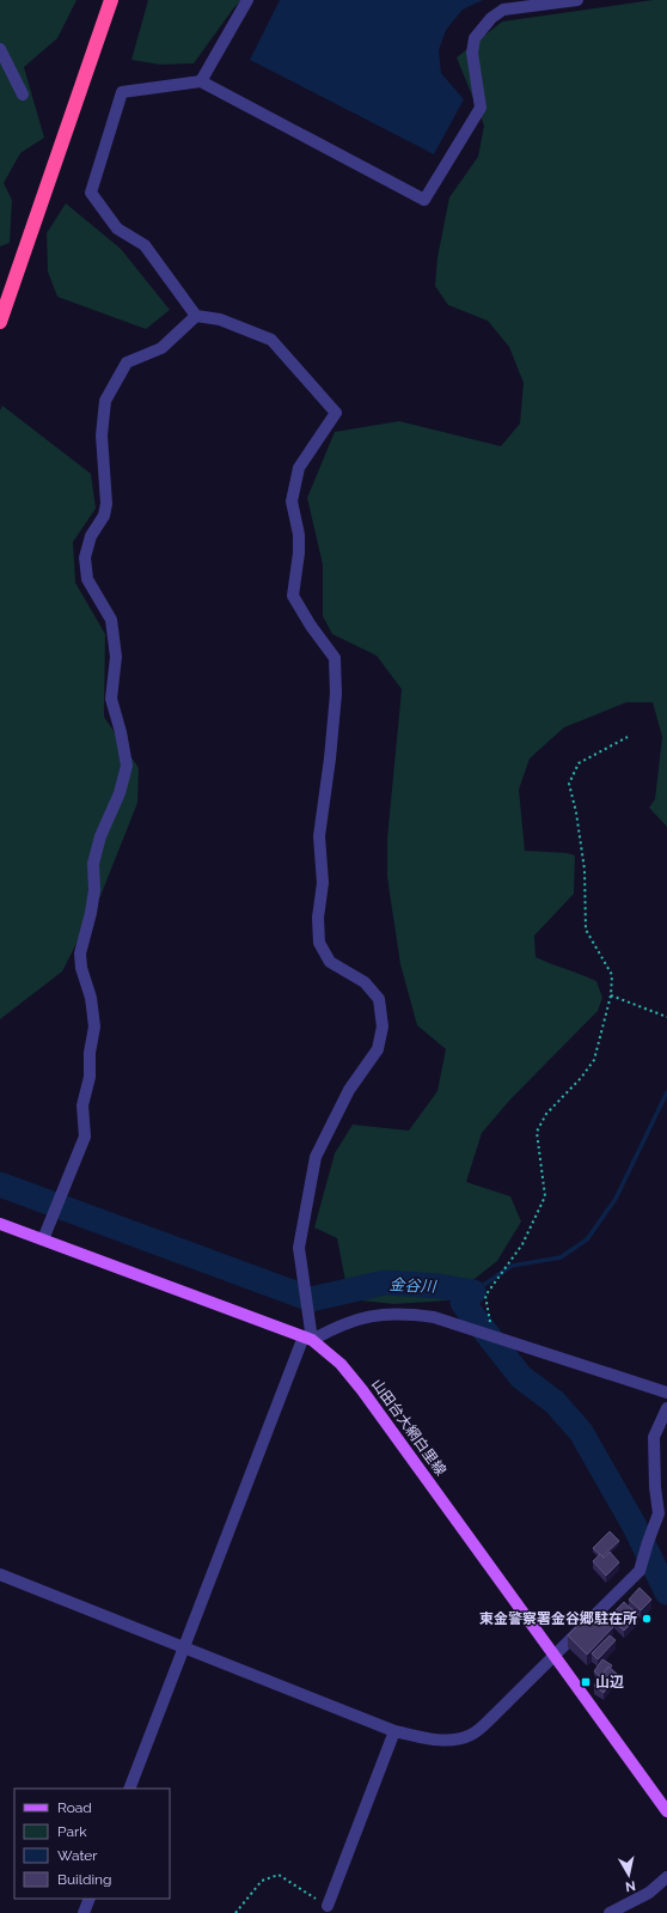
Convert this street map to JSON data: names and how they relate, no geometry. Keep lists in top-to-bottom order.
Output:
{
  "streets": {
    "main road": ["山田台大網白里線"]
  },
  "water": ["金谷川"],
  "places": {
    "other": ["東金警察署金谷郷駐在所"],
    "transit": ["山辺"]
  },
  "legend": [
    "Road",
    "Park",
    "Water",
    "Building"
  ],
  "north": "bottom"
}
